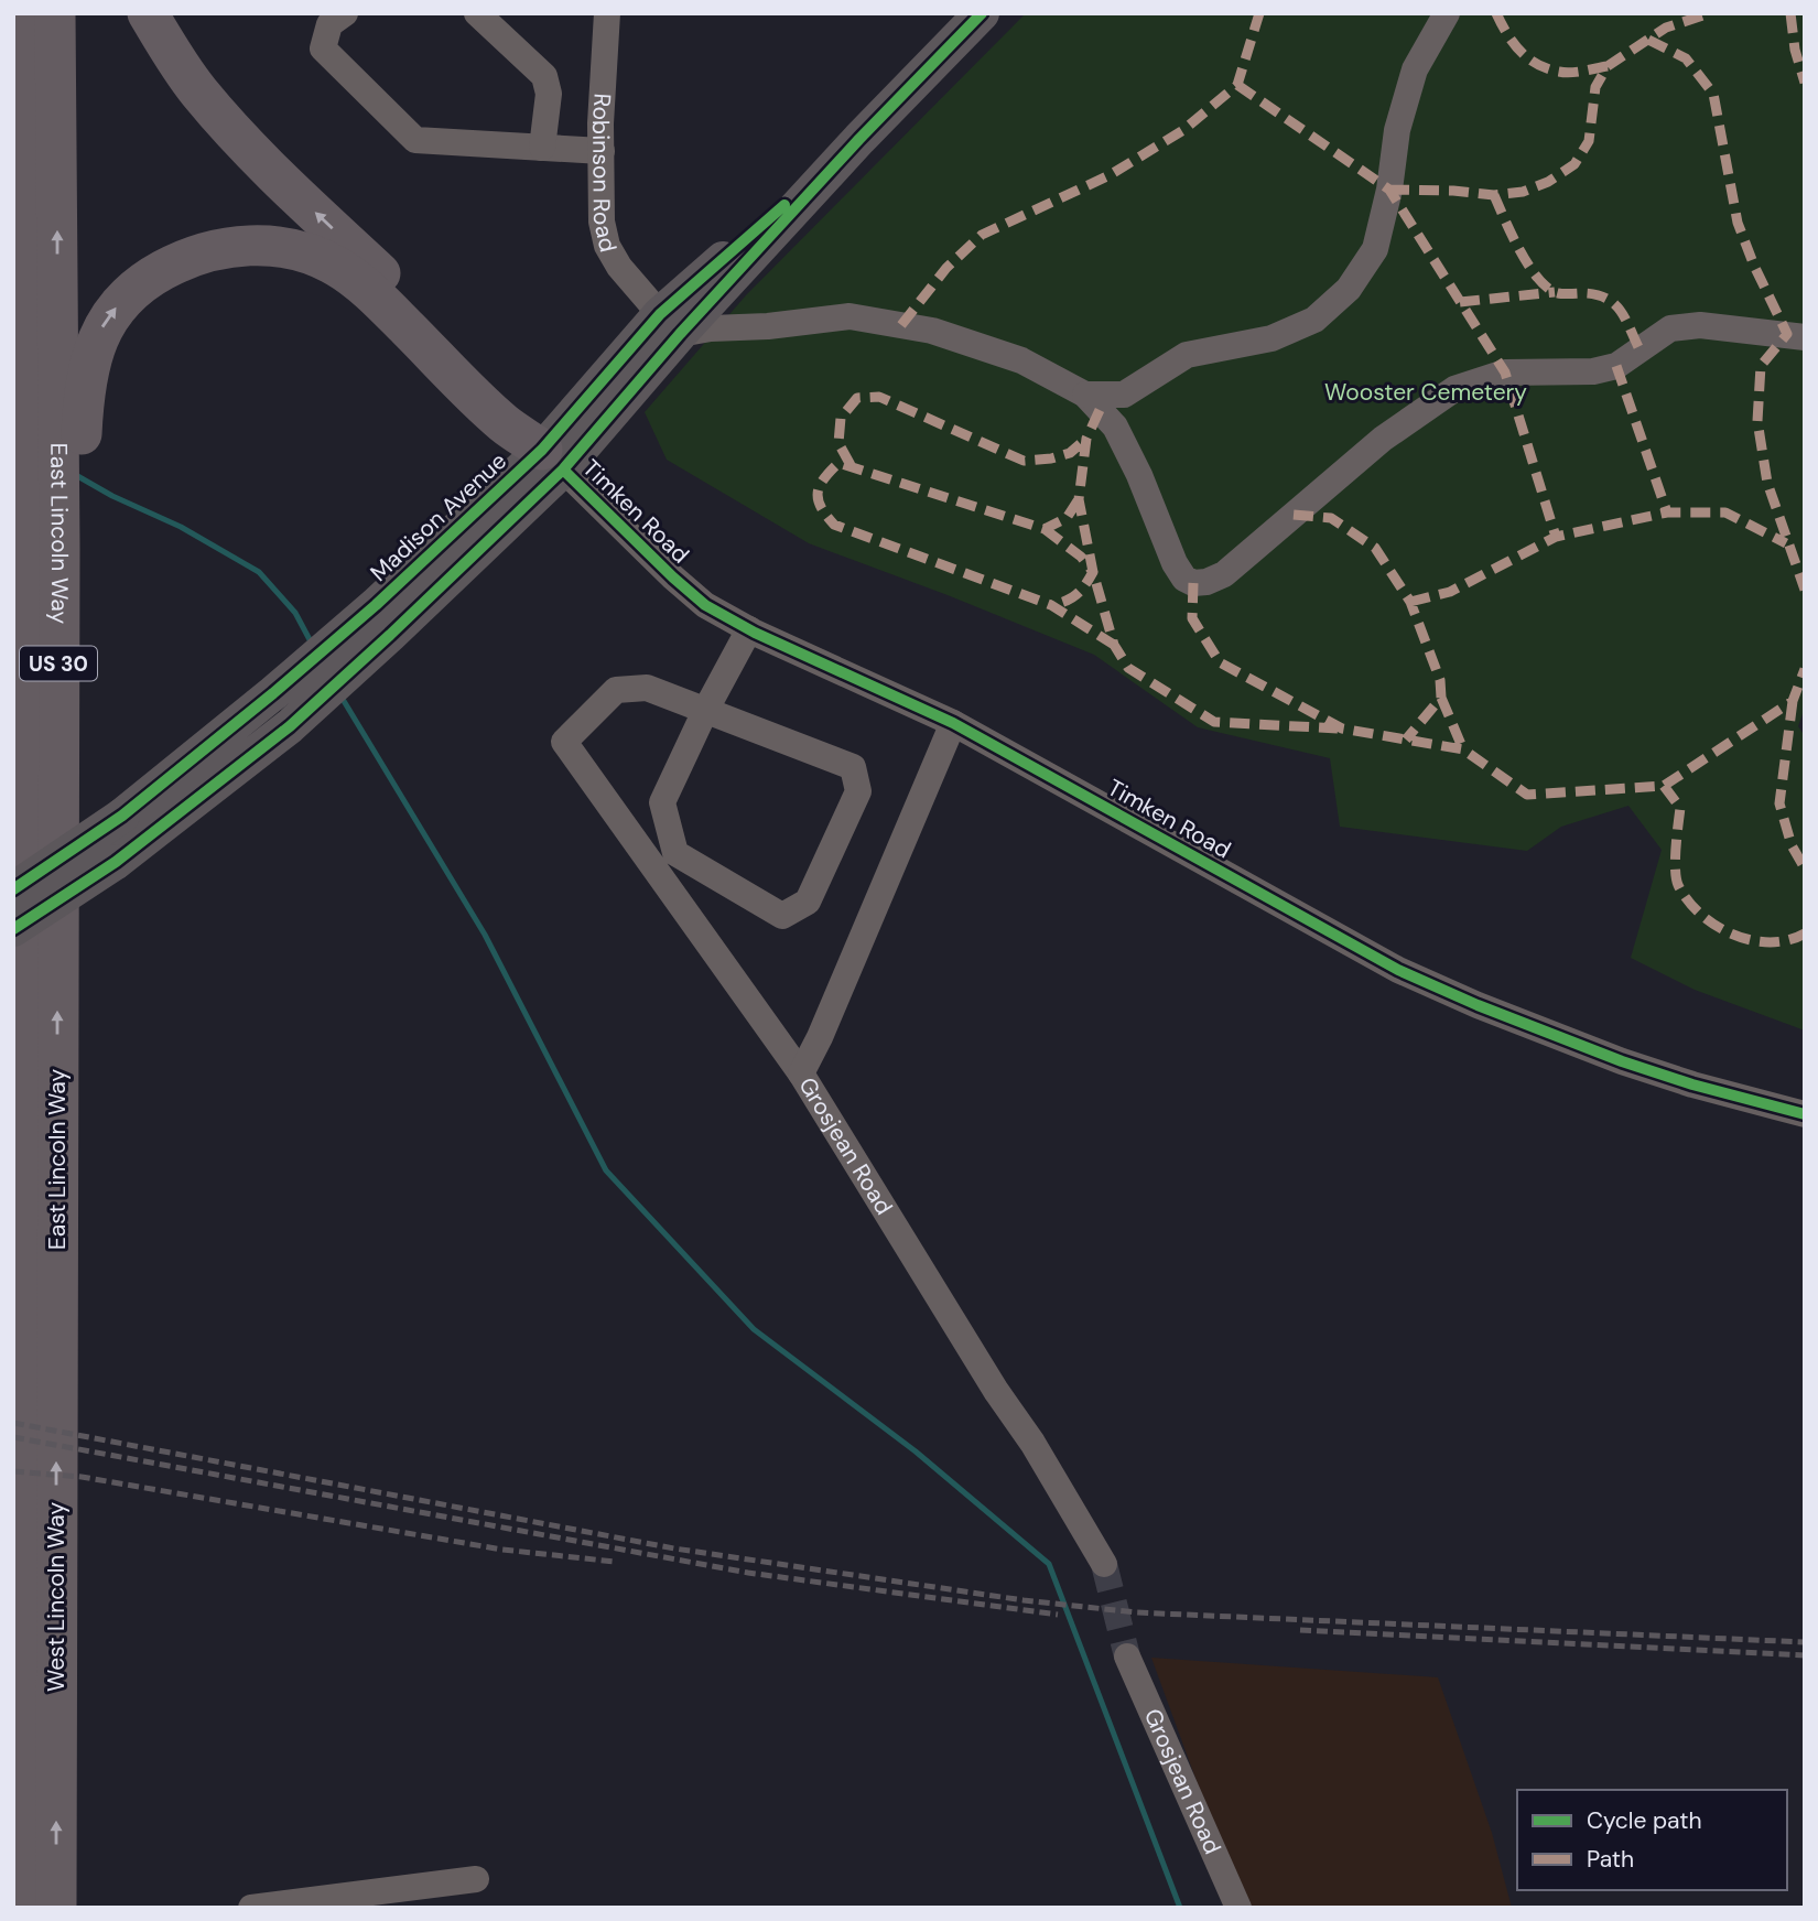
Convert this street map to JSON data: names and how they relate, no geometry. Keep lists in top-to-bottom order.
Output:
{
  "streets": {
    "highway": ["East Lincoln Way", "US 30", "West Lincoln Way"],
    "main road": ["Madison Avenue"],
    "street": ["Robinson Road", "Timken Road", "Grosjean Road"]
  },
  "crossings": [
    ["Robinson Road", "Madison Avenue"],
    ["Timken Road", "Madison Avenue"],
    ["East Lincoln Way", "West Lincoln Way"]
  ],
  "parks": ["Wooster Cemetery"],
  "legend": ["Cycle path", "Path"]
}
